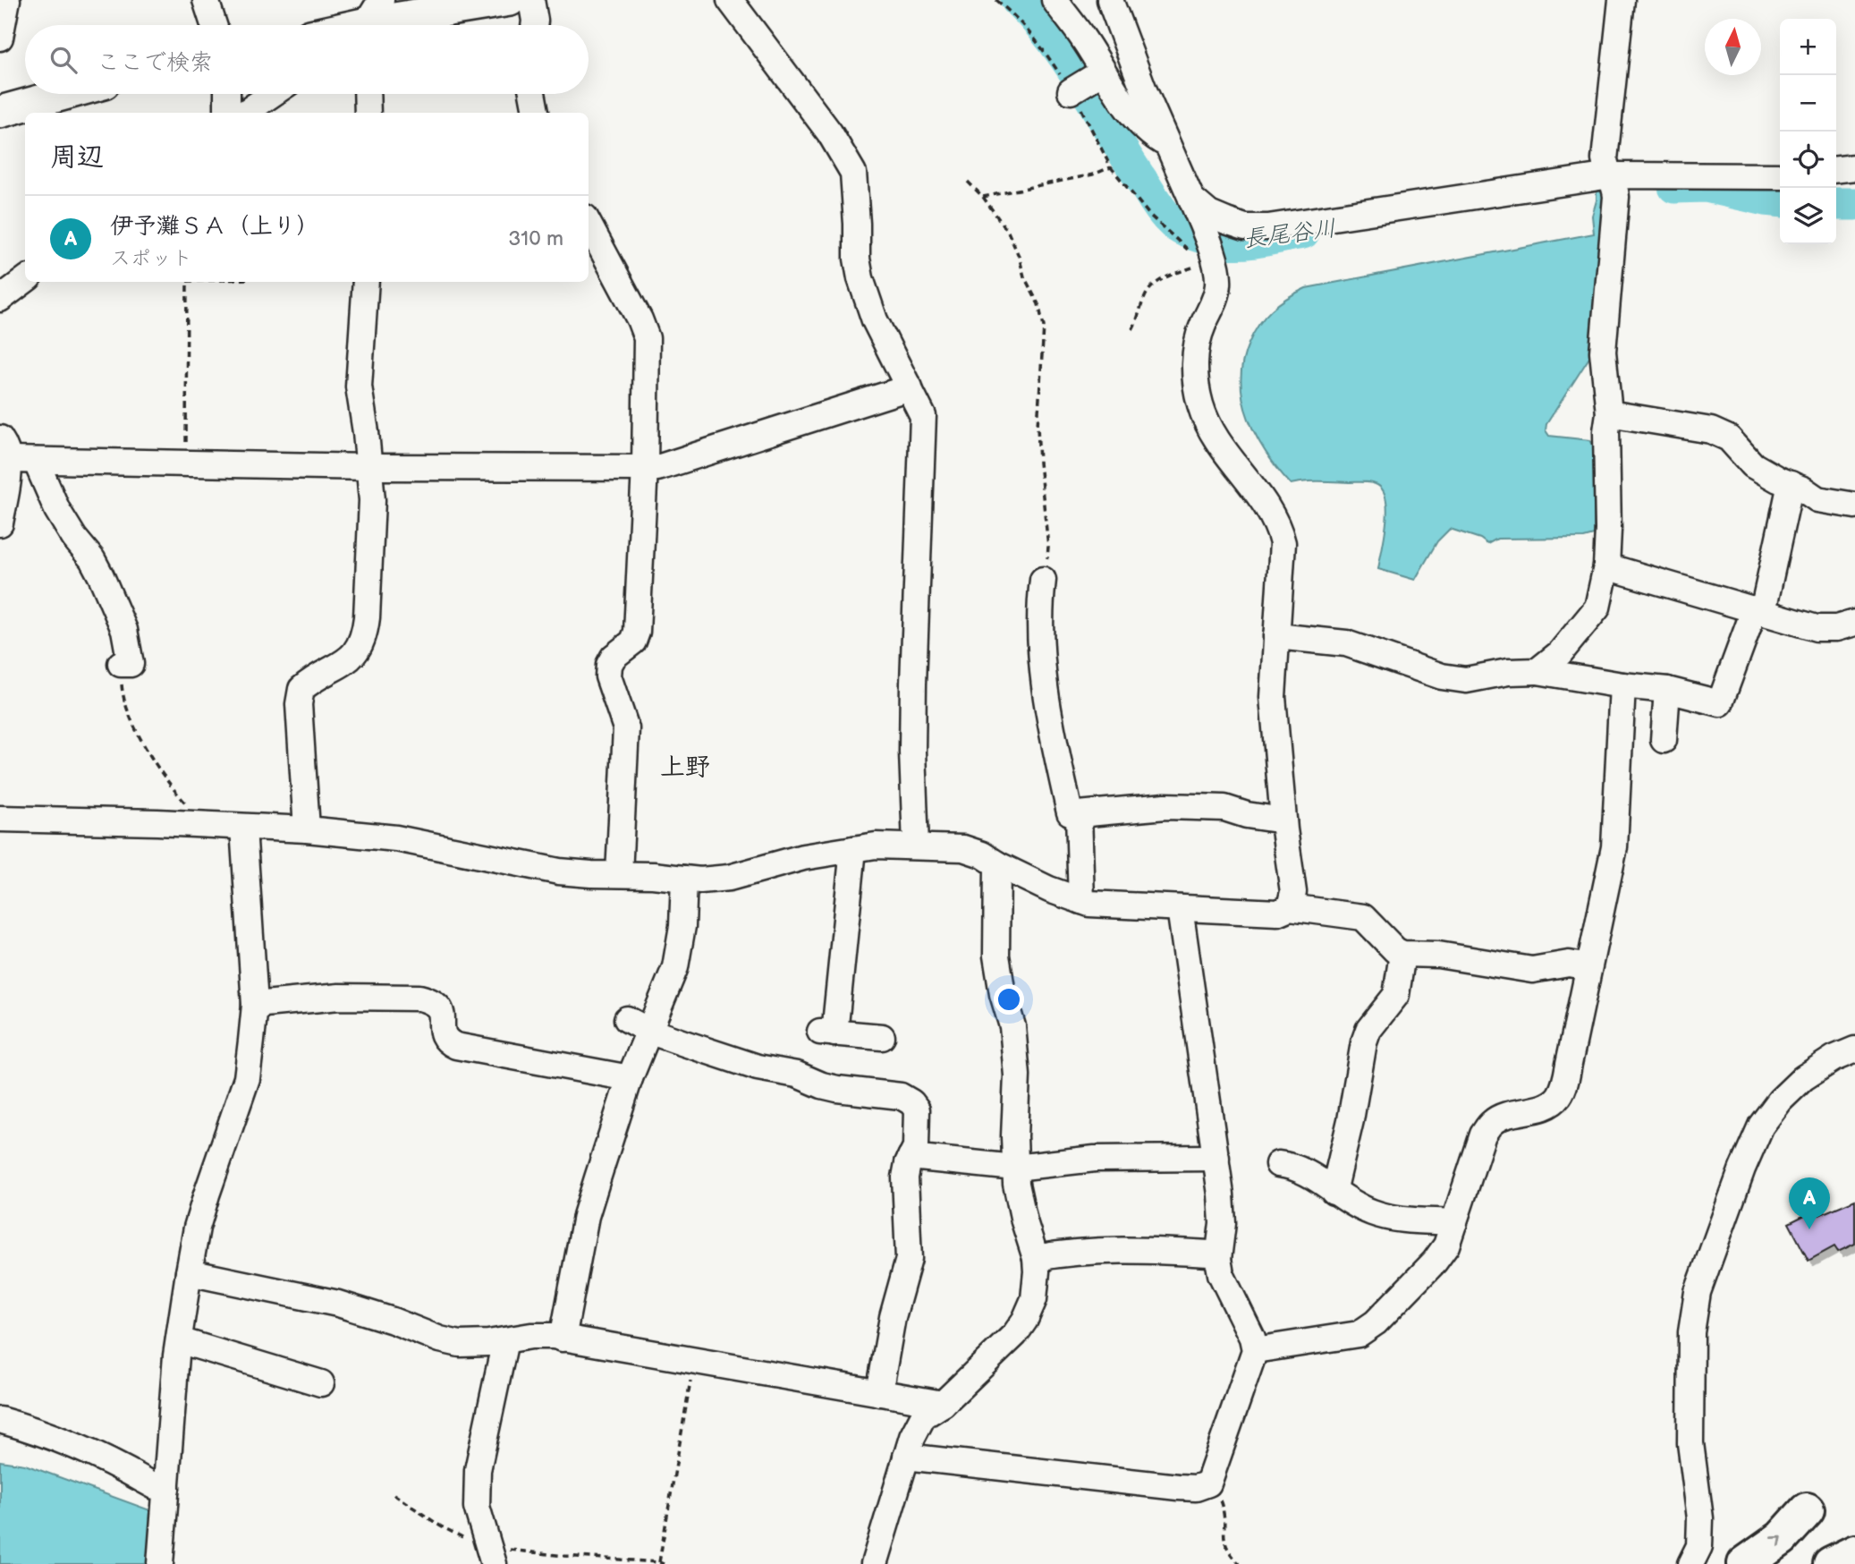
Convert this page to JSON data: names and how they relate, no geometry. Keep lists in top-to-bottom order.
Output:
{
  "districts": ["上野"],
  "water": ["長尾谷川"],
  "north": "top",
  "page": {
    "map_buttons": ["+", "−"],
    "search": "ここで検索",
    "heading": "周辺",
    "list": [
      {
        "mark": "A",
        "name": "伊予灘ＳＡ（上り）",
        "note": "スポット",
        "value": "310 m"
      }
    ],
    "pins": "A"
  }
}
